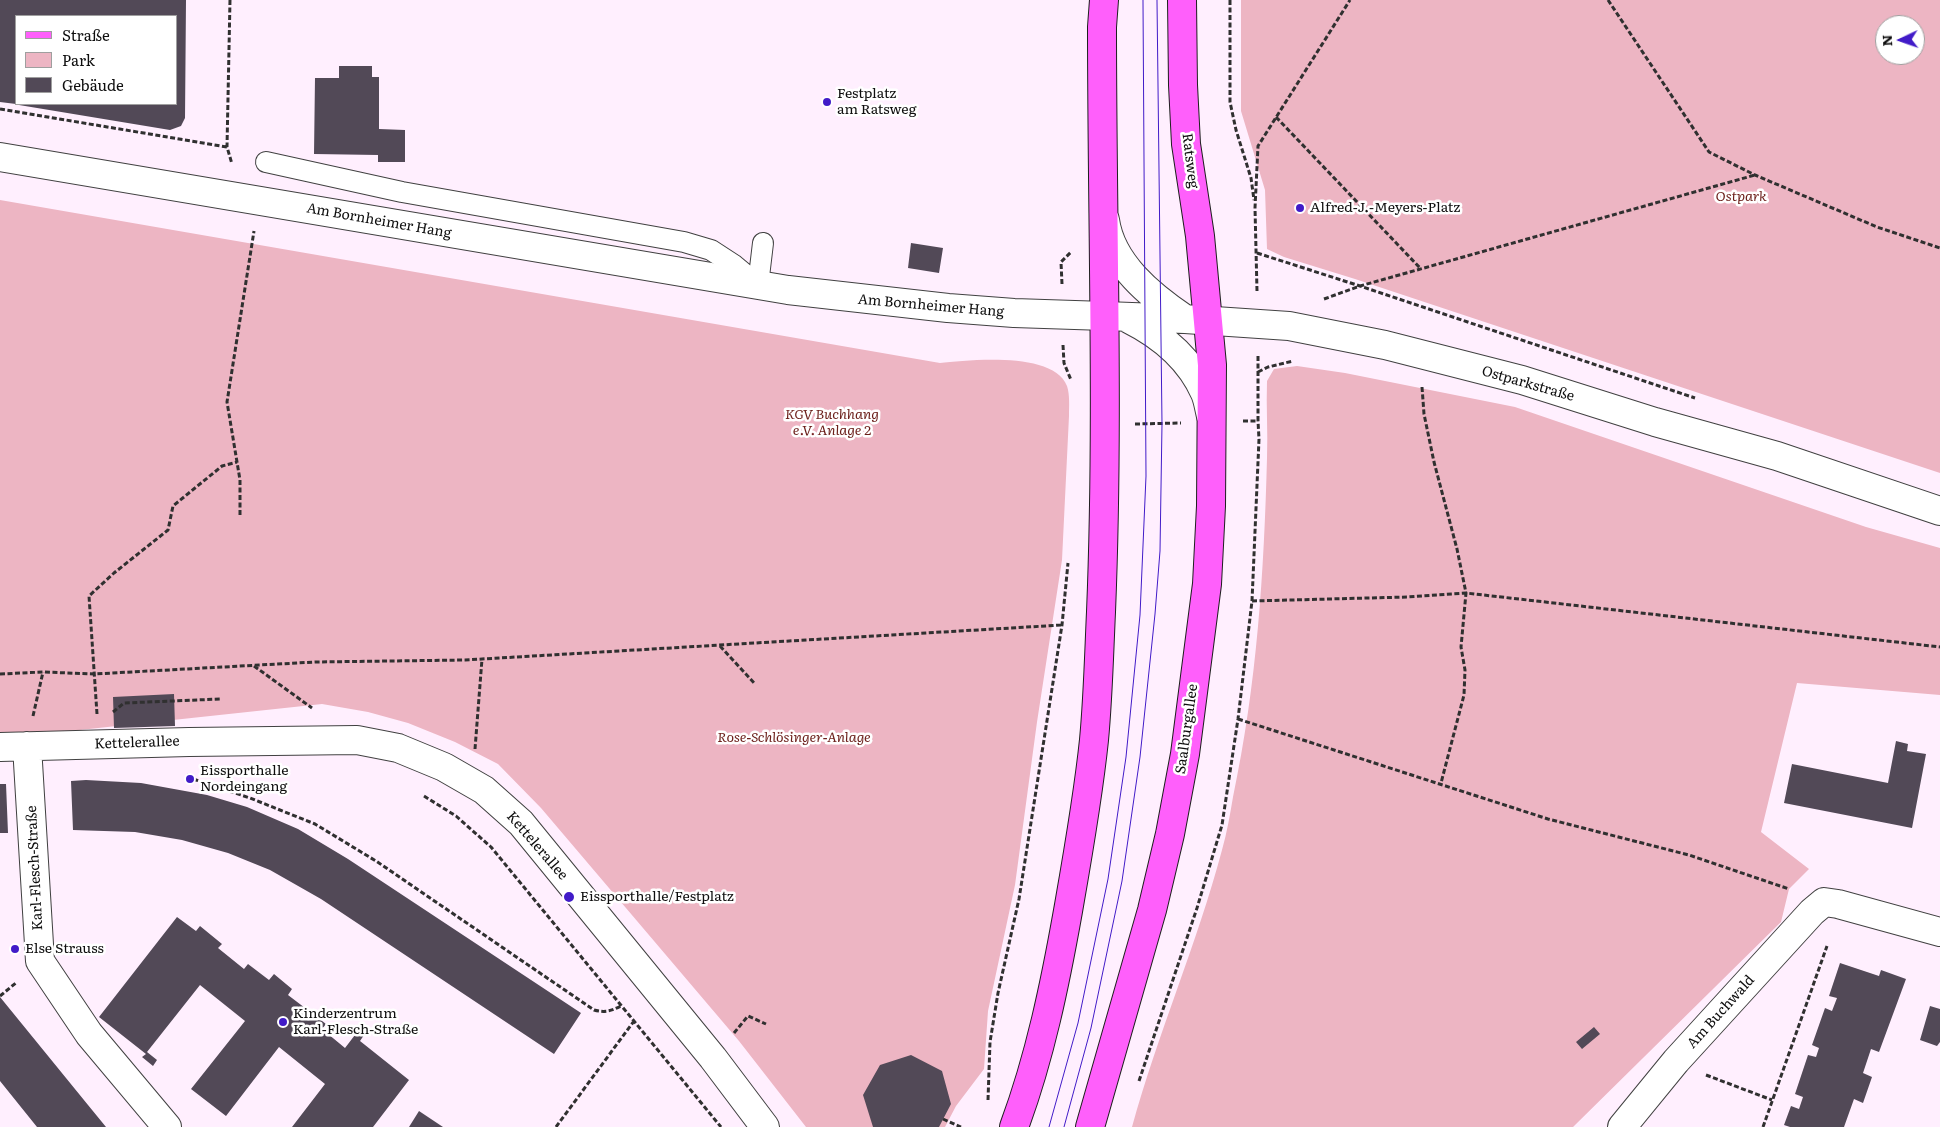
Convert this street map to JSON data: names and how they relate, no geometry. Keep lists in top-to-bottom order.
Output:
{
  "streets": {
    "main road": ["Ratsweg", "Saalburgallee"],
    "street": [
      "Am Bornheimer Hang",
      "Ostparkstraße",
      "Kettelerallee",
      "Karl-Flesch-Straße",
      "Am Buchwald"
    ]
  },
  "crossings": [
    ["Ratsweg", "Ostparkstraße"],
    ["Ratsweg", "Saalburgallee"],
    ["Am Bornheimer Hang", "Ostparkstraße"],
    ["Ostparkstraße", "Saalburgallee"],
    ["Kettelerallee", "Karl-Flesch-Straße"]
  ],
  "parks": ["Ostpark", "KGV Buchhang e.V. Anlage 2", "Rose-Schlösinger-Anlage"],
  "places": [
    "Festplatz am Ratsweg",
    "Alfred-J.-Meyers-Platz",
    "Eissporthalle Nordeingang",
    "Eissporthalle/Festplatz",
    "Else Strauss",
    "Kinderzentrum Karl-Flesch-Straße"
  ],
  "legend": ["Straße", "Park", "Gebäude"],
  "north": "left"
}
